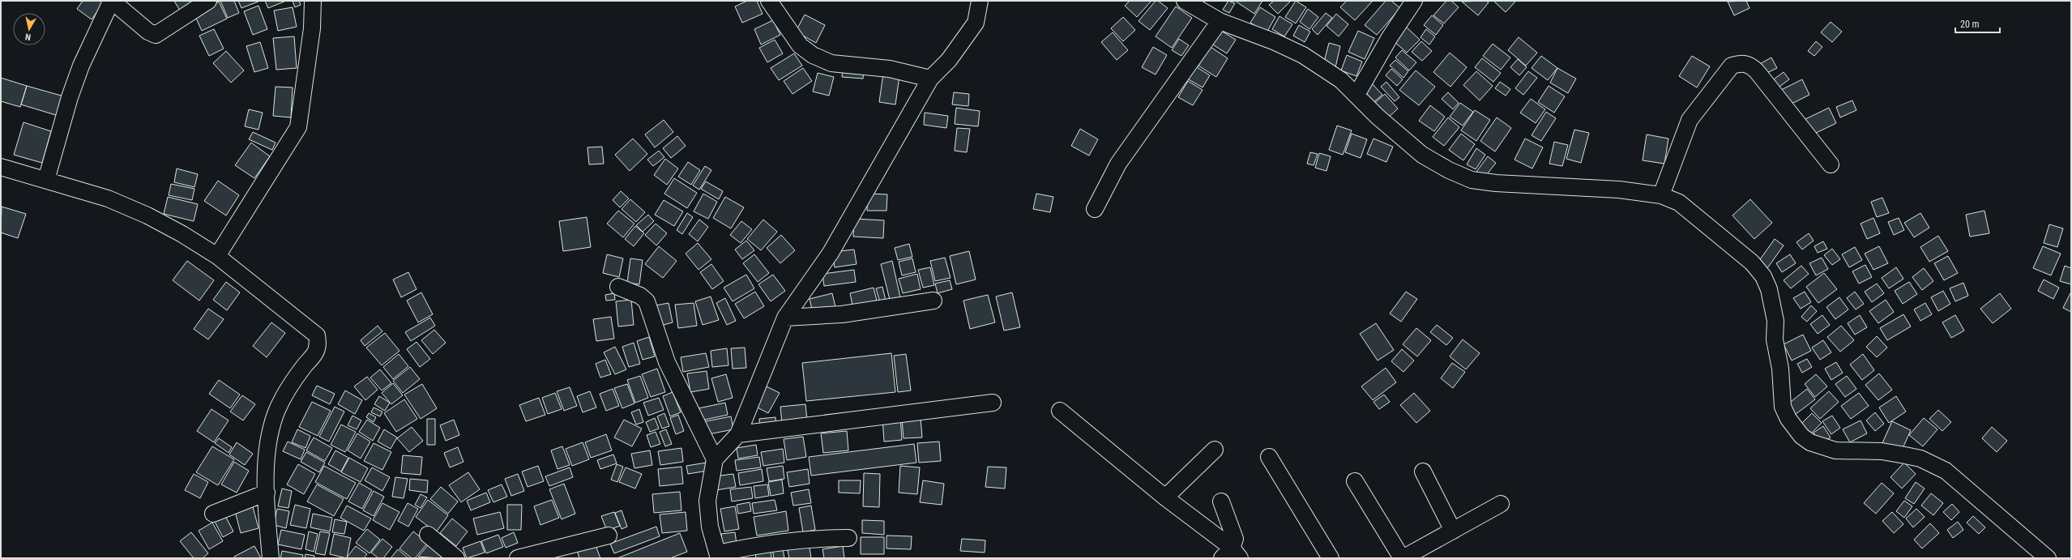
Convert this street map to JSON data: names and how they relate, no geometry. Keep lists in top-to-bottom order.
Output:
{
  "scale_bar": "20 m",
  "north": "bottom"
}
